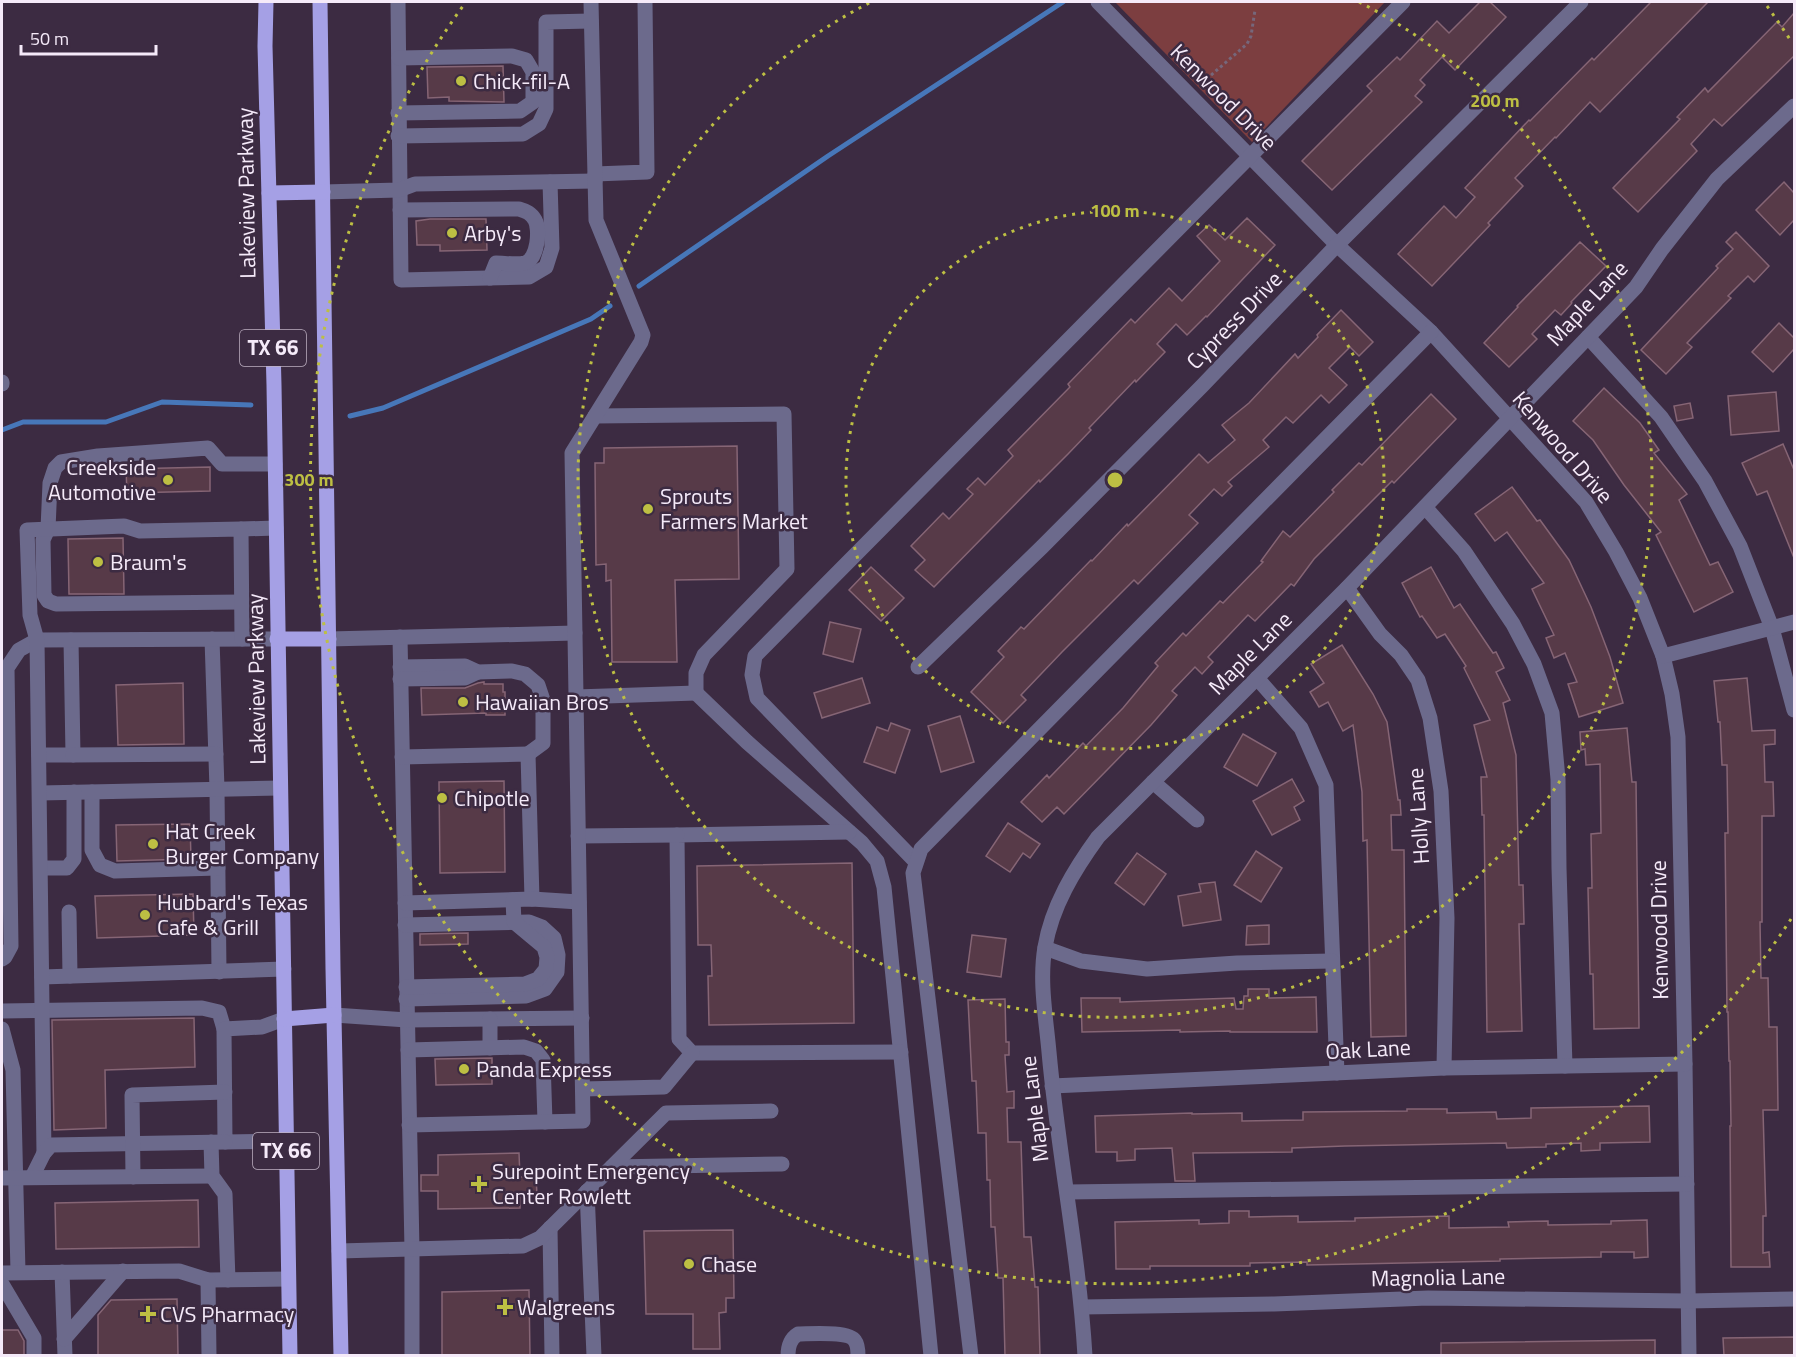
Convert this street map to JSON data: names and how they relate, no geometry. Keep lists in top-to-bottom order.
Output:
{
  "streets": {
    "main road": ["Lakeview Parkway", "TX 66"],
    "street": [
      "Kenwood Drive",
      "Maple Lane",
      "Cypress Drive",
      "Holly Lane",
      "Oak Lane",
      "Magnolia Lane"
    ]
  },
  "crossings": [
    ["Kenwood Drive", "Maple Lane"],
    ["Kenwood Drive", "Cypress Drive"],
    ["Kenwood Drive", "Oak Lane"],
    ["Kenwood Drive", "Magnolia Lane"],
    ["Maple Lane", "Holly Lane"],
    ["Maple Lane", "Oak Lane"],
    ["Maple Lane", "Magnolia Lane"],
    ["Holly Lane", "Oak Lane"]
  ],
  "places": {
    "other": [
      "Chick-fil-A",
      "Arby's",
      "Creekside Automotive",
      "Sprouts Farmers Market",
      "Braum's",
      "Hawaiian Bros",
      "Chipotle",
      "Hat Creek Burger Company",
      "Hubbard's Texas Cafe & Grill",
      "Panda Express",
      "Chase"
    ],
    "health": ["Surepoint Emergency Center Rowlett", "Walgreens", "CVS Pharmacy"]
  },
  "scale_bar": "50 m",
  "rings": ["200 m", "100 m", "300 m"]
}
